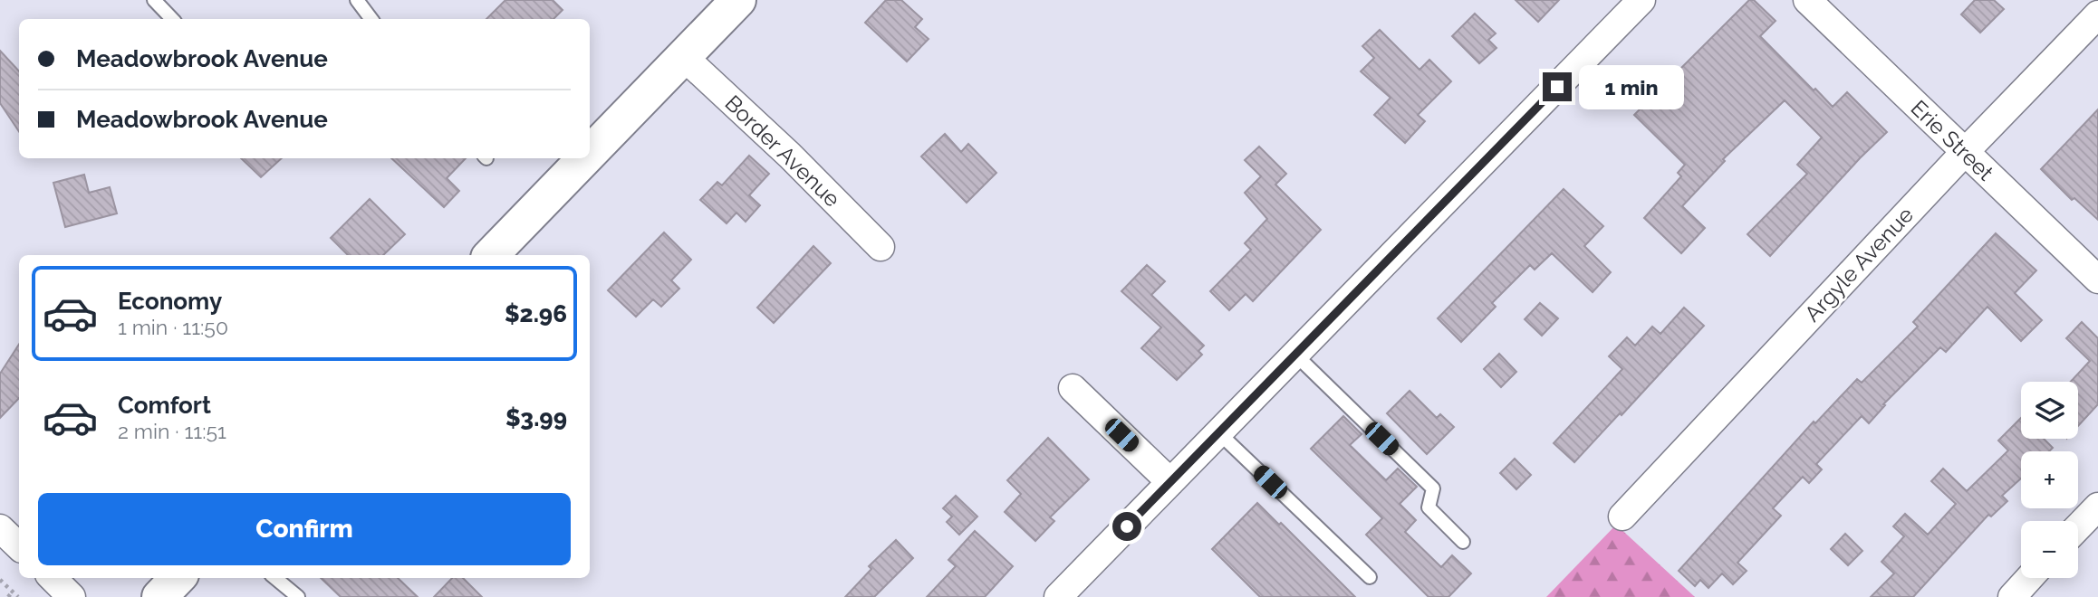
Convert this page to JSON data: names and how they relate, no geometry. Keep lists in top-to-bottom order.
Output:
{
  "streets": {
    "street": ["Erie Street", "Border Avenue", "Argyle Avenue"]
  },
  "crossings": [
    ["Erie Street", "Argyle Avenue"]
  ],
  "page": {
    "banner": ["Meadowbrook Avenue", "Meadowbrook Avenue"],
    "bubble": "1 min",
    "list": [
      {
        "name": "Economy",
        "note": "1 min · 11:50",
        "value": "$2.96"
      },
      {
        "name": "Comfort",
        "note": "2 min · 11:51",
        "value": "$3.99"
      }
    ],
    "map_buttons": ["+", "−"],
    "buttons": "Confirm"
  }
}
